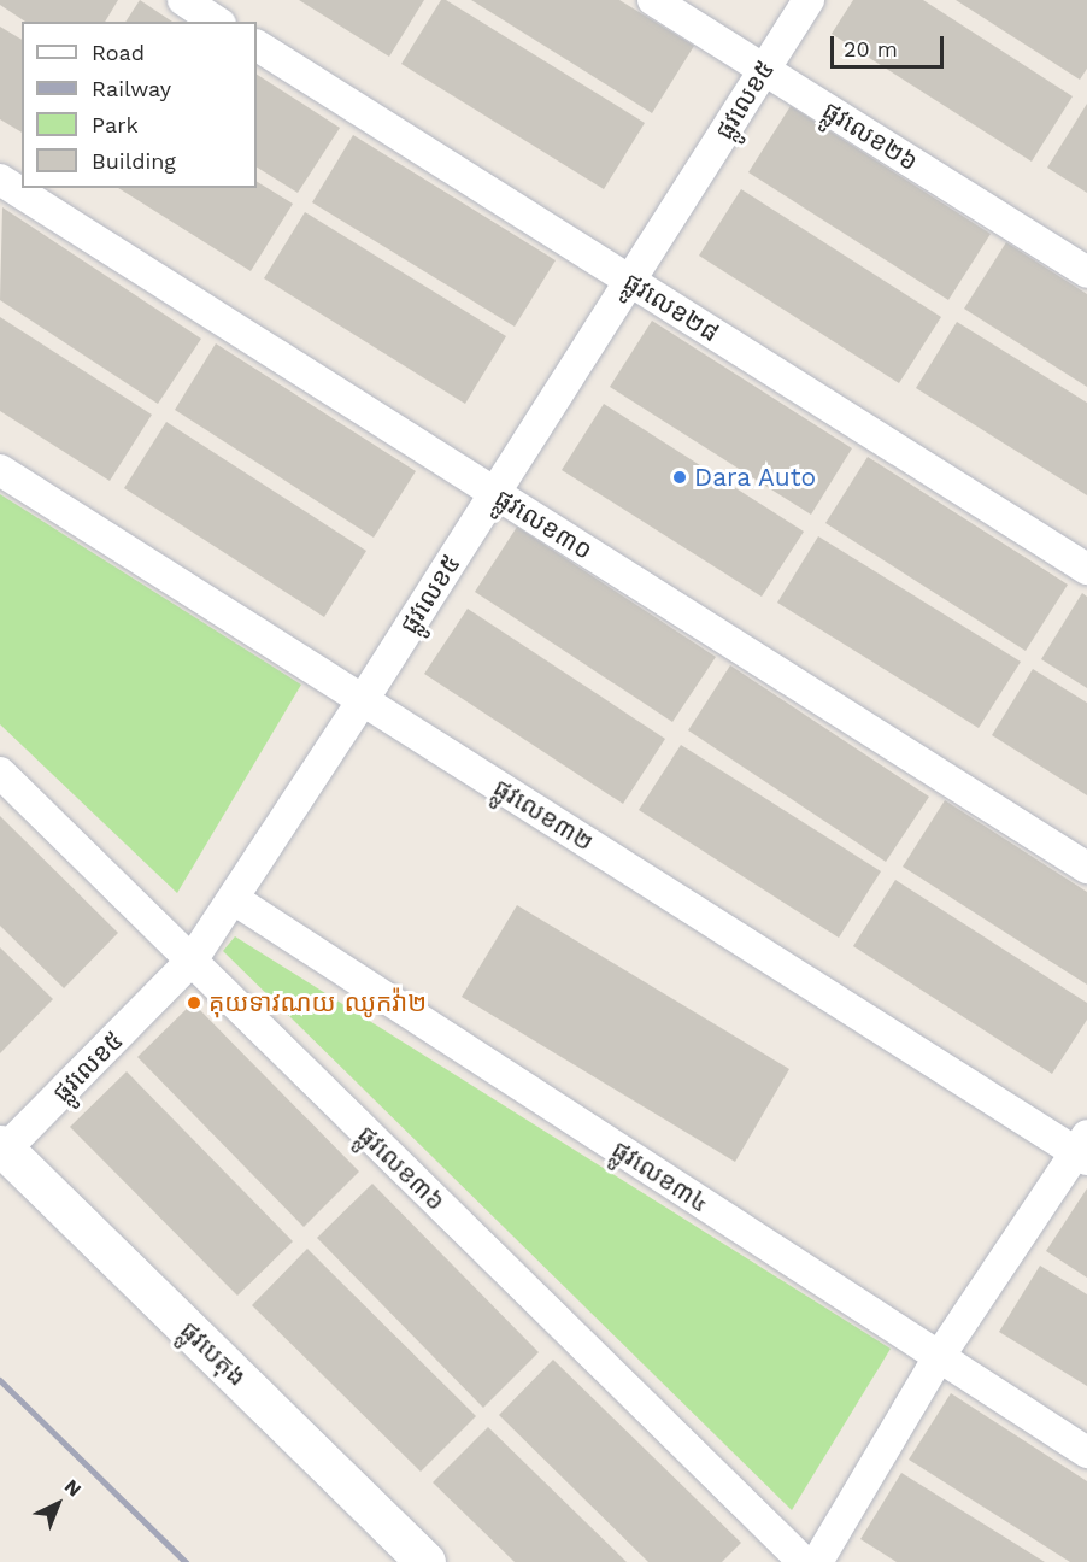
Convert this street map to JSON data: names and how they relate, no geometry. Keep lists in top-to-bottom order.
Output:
{
  "streets": {
    "main road": ["ផ្លូវបេតុង"],
    "street": [
      "ផ្លូវលេខ៥",
      "ផ្លូវលេខ២៦",
      "ផ្លូវលេខ២៨",
      "ផ្លូវលេខ៣០",
      "ផ្លូវលេខ៣២",
      "ផ្លូវលេខ៣៦",
      "ផ្លូវលេខ៣៤"
    ]
  },
  "crossings": [
    ["ផ្លូវលេខ៥", "ផ្លូវលេខ២៦"],
    ["ផ្លូវលេខ៥", "ផ្លូវលេខ២៨"],
    ["ផ្លូវលេខ៥", "ផ្លូវលេខ៣០"],
    ["ផ្លូវលេខ៥", "ផ្លូវលេខ៣២"],
    ["ផ្លូវលេខ៥", "ផ្លូវលេខ៣៦"],
    ["ផ្លូវលេខ៥", "ផ្លូវលេខ៣៤"],
    ["ផ្លូវលេខ៥", "ផ្លូវបេតុង"]
  ],
  "places": ["Dara Auto", "គុយទាវណយ ឈូកវ៉ា២"],
  "legend": [
    "Road",
    "Railway",
    "Park",
    "Building"
  ],
  "scale_bar": "20 m",
  "north": "top right"
}
